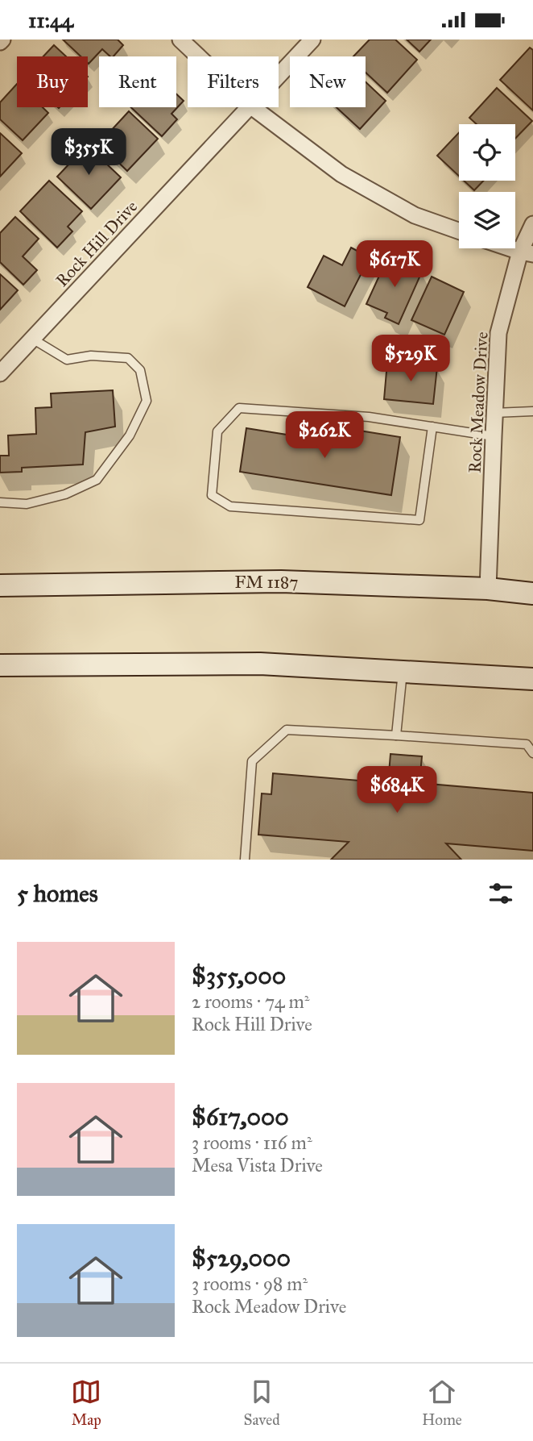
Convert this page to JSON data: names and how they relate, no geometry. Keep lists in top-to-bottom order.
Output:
{
  "streets": {
    "main road": ["FM 1187"],
    "street": ["Rock Hill Drive", "Rock Meadow Drive"]
  },
  "crossings": [
    ["Rock Meadow Drive", "FM 1187"]
  ],
  "page": {
    "status": "11:44",
    "chip": [
      "Buy",
      "Rent",
      "Filters",
      "New"
    ],
    "price": [
      "$355K",
      "$617K",
      "$529K",
      "$262K",
      "$684K"
    ],
    "heading": "5 homes",
    "list": [
      {
        "name": "$355,000",
        "note": "2 rooms · 74 m² · Rock Hill Drive"
      },
      {
        "name": "$617,000",
        "note": "3 rooms · 116 m² · Mesa Vista Drive"
      },
      {
        "name": "$529,000",
        "note": "3 rooms · 98 m² · Rock Meadow Drive"
      }
    ],
    "tabs": ["Map", "Saved", "Home"]
  }
}
